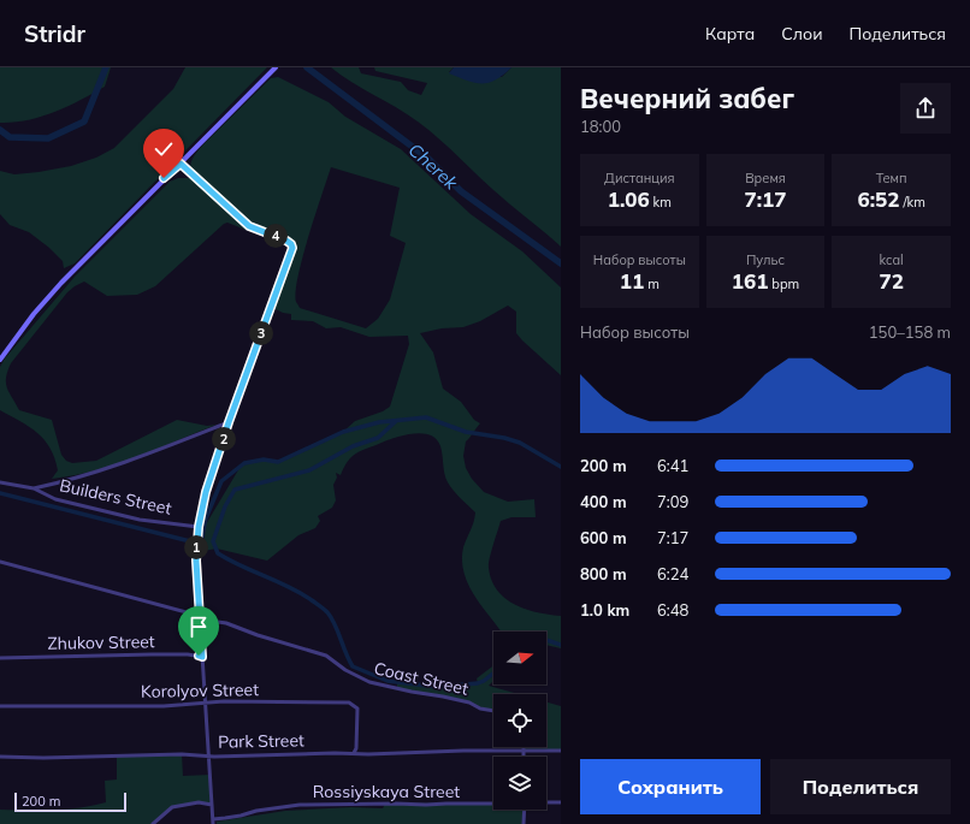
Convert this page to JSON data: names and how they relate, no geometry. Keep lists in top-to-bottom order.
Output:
{
  "streets": {
    "street": [
      "Builders Street",
      "Zhukov Street",
      "Coast Street",
      "Korolyov Street",
      "Park Street",
      "Rossiyskaya Street"
    ]
  },
  "water": ["Cherek"],
  "scale_bar": "200 m",
  "north": "right",
  "page": {
    "header": "Stridr",
    "nav": ["Карта", "Слои", "Поделиться"],
    "heading": ["Вечерний забег", "18:00"],
    "stats": [
      ["Дистанция", "1.06 km"],
      ["Время", "7:17"],
      ["Темп", "6:52 /km"],
      ["Набор высоты", "11 m"],
      ["Пульс", "161 bpm"],
      ["kcal", "72"]
    ],
    "pins": [
      "4",
      "3",
      "2",
      "1"
    ],
    "chart": ["Набор высоты", "150–158 m"],
    "list": [
      {
        "name": "200 m",
        "note": "6:41"
      },
      {
        "name": "400 m",
        "note": "7:09"
      },
      {
        "name": "600 m",
        "note": "7:17"
      },
      {
        "name": "800 m",
        "note": "6:24"
      },
      {
        "name": "1.0 km",
        "note": "6:48"
      }
    ],
    "buttons": ["Сохранить", "Поделиться"],
    "scale": "200 m"
  }
}
